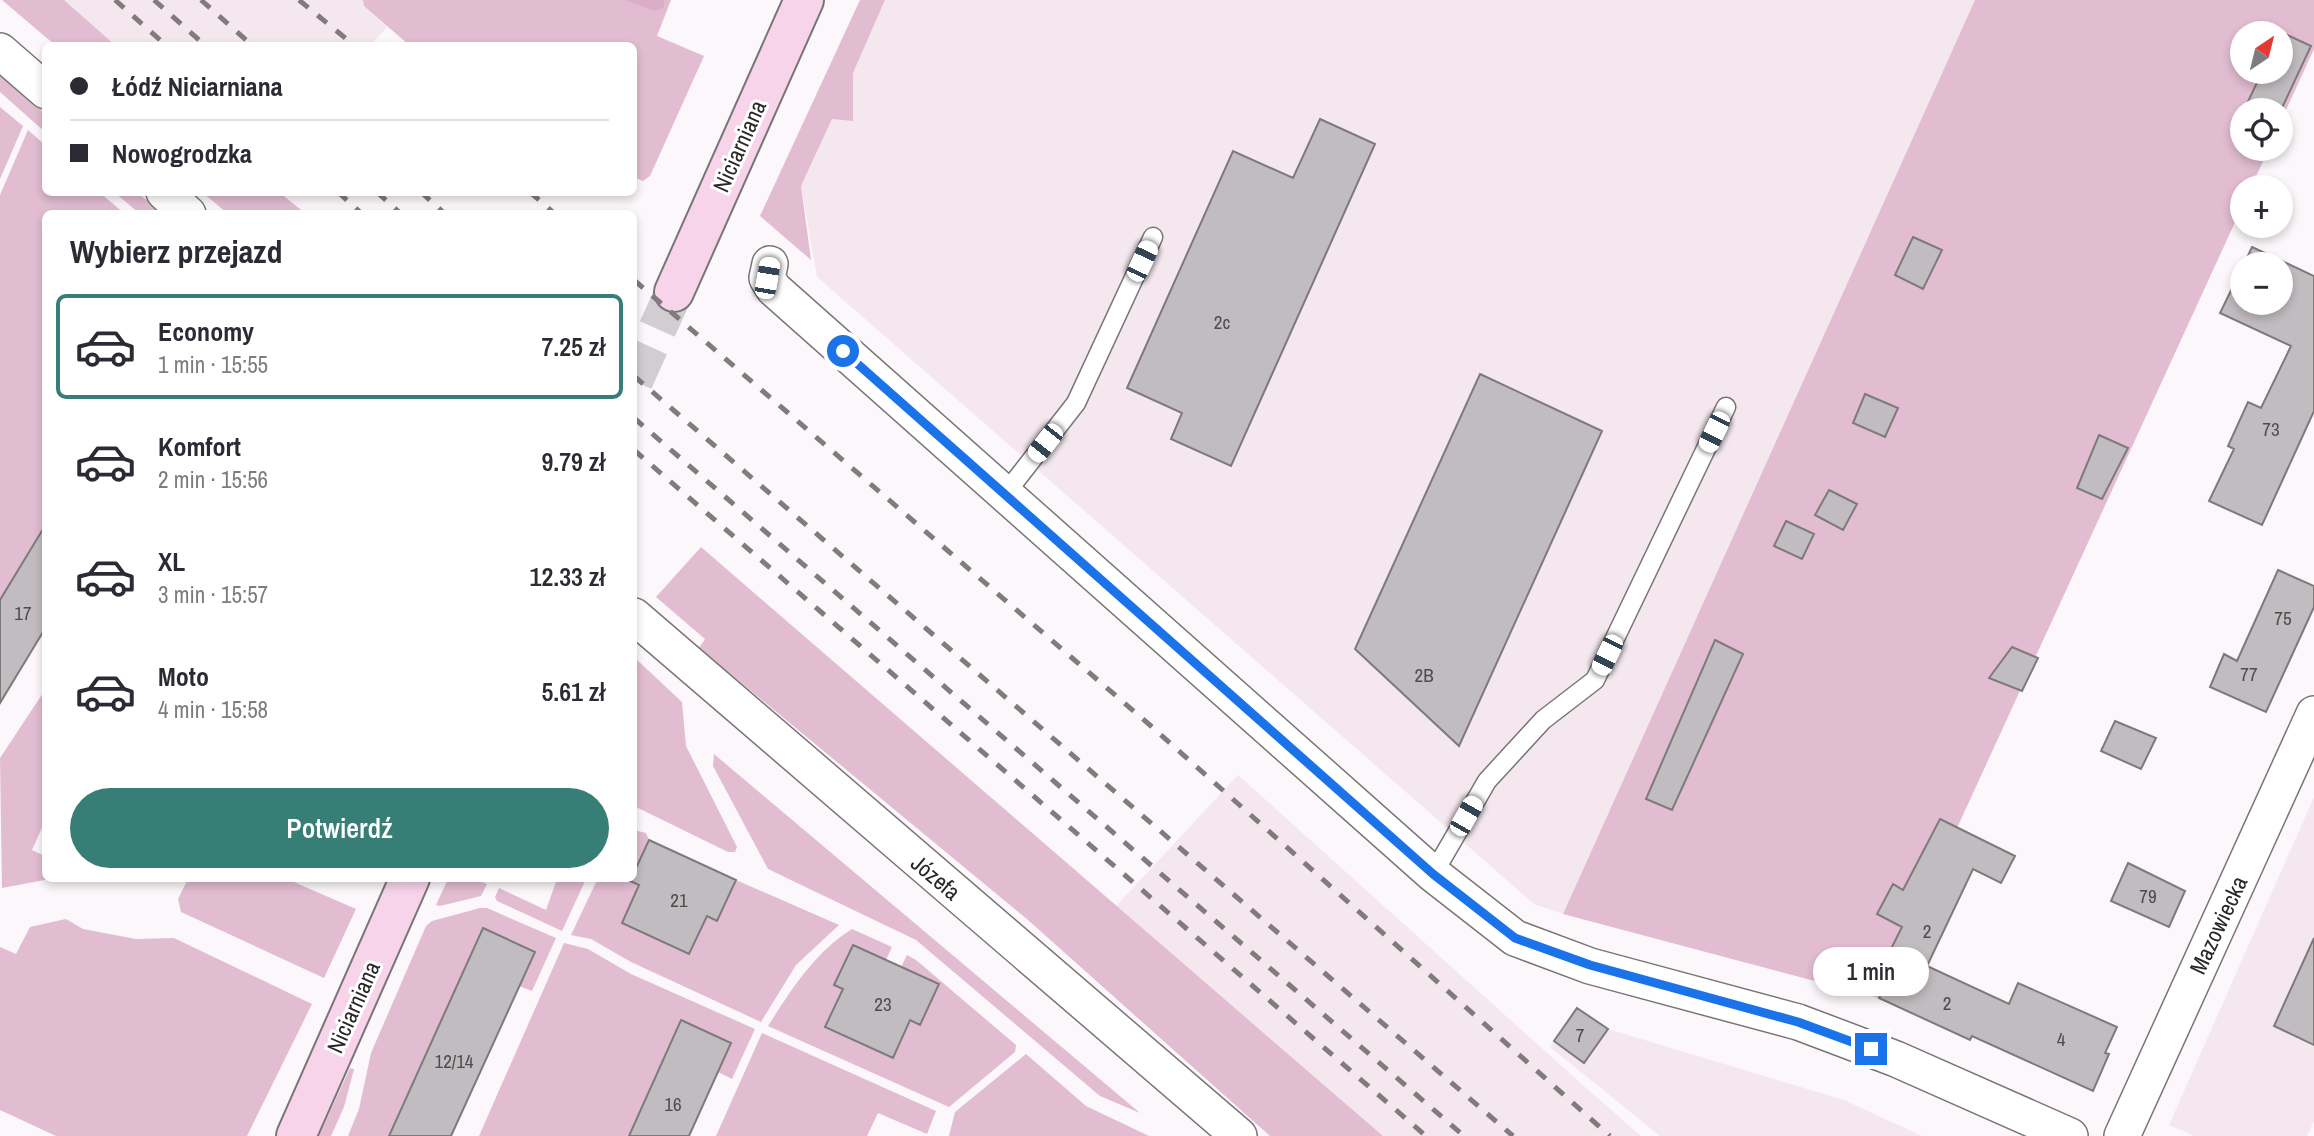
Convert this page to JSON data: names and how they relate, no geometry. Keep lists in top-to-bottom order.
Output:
{
  "streets": {
    "street": ["Niciarniana", "Józefa", "Mazowiecka"]
  },
  "house_numbers": [
    "2c",
    "73",
    "17",
    "75",
    "77",
    "2B",
    "79",
    "21",
    "2",
    "2",
    "23",
    "7",
    "4",
    "12/14",
    "16"
  ],
  "north": "top right",
  "page": {
    "map_buttons": ["+", "−"],
    "banner": ["Łódź Niciarniana", "Nowogrodzka"],
    "heading": "Wybierz przejazd",
    "list": [
      {
        "name": "Economy",
        "note": "1 min · 15:55",
        "value": "7.25 zł"
      },
      {
        "name": "Komfort",
        "note": "2 min · 15:56",
        "value": "9.79 zł"
      },
      {
        "name": "XL",
        "note": "3 min · 15:57",
        "value": "12.33 zł"
      },
      {
        "name": "Moto",
        "note": "4 min · 15:58",
        "value": "5.61 zł"
      }
    ],
    "buttons": "Potwierdź",
    "bubble": "1 min"
  }
}
